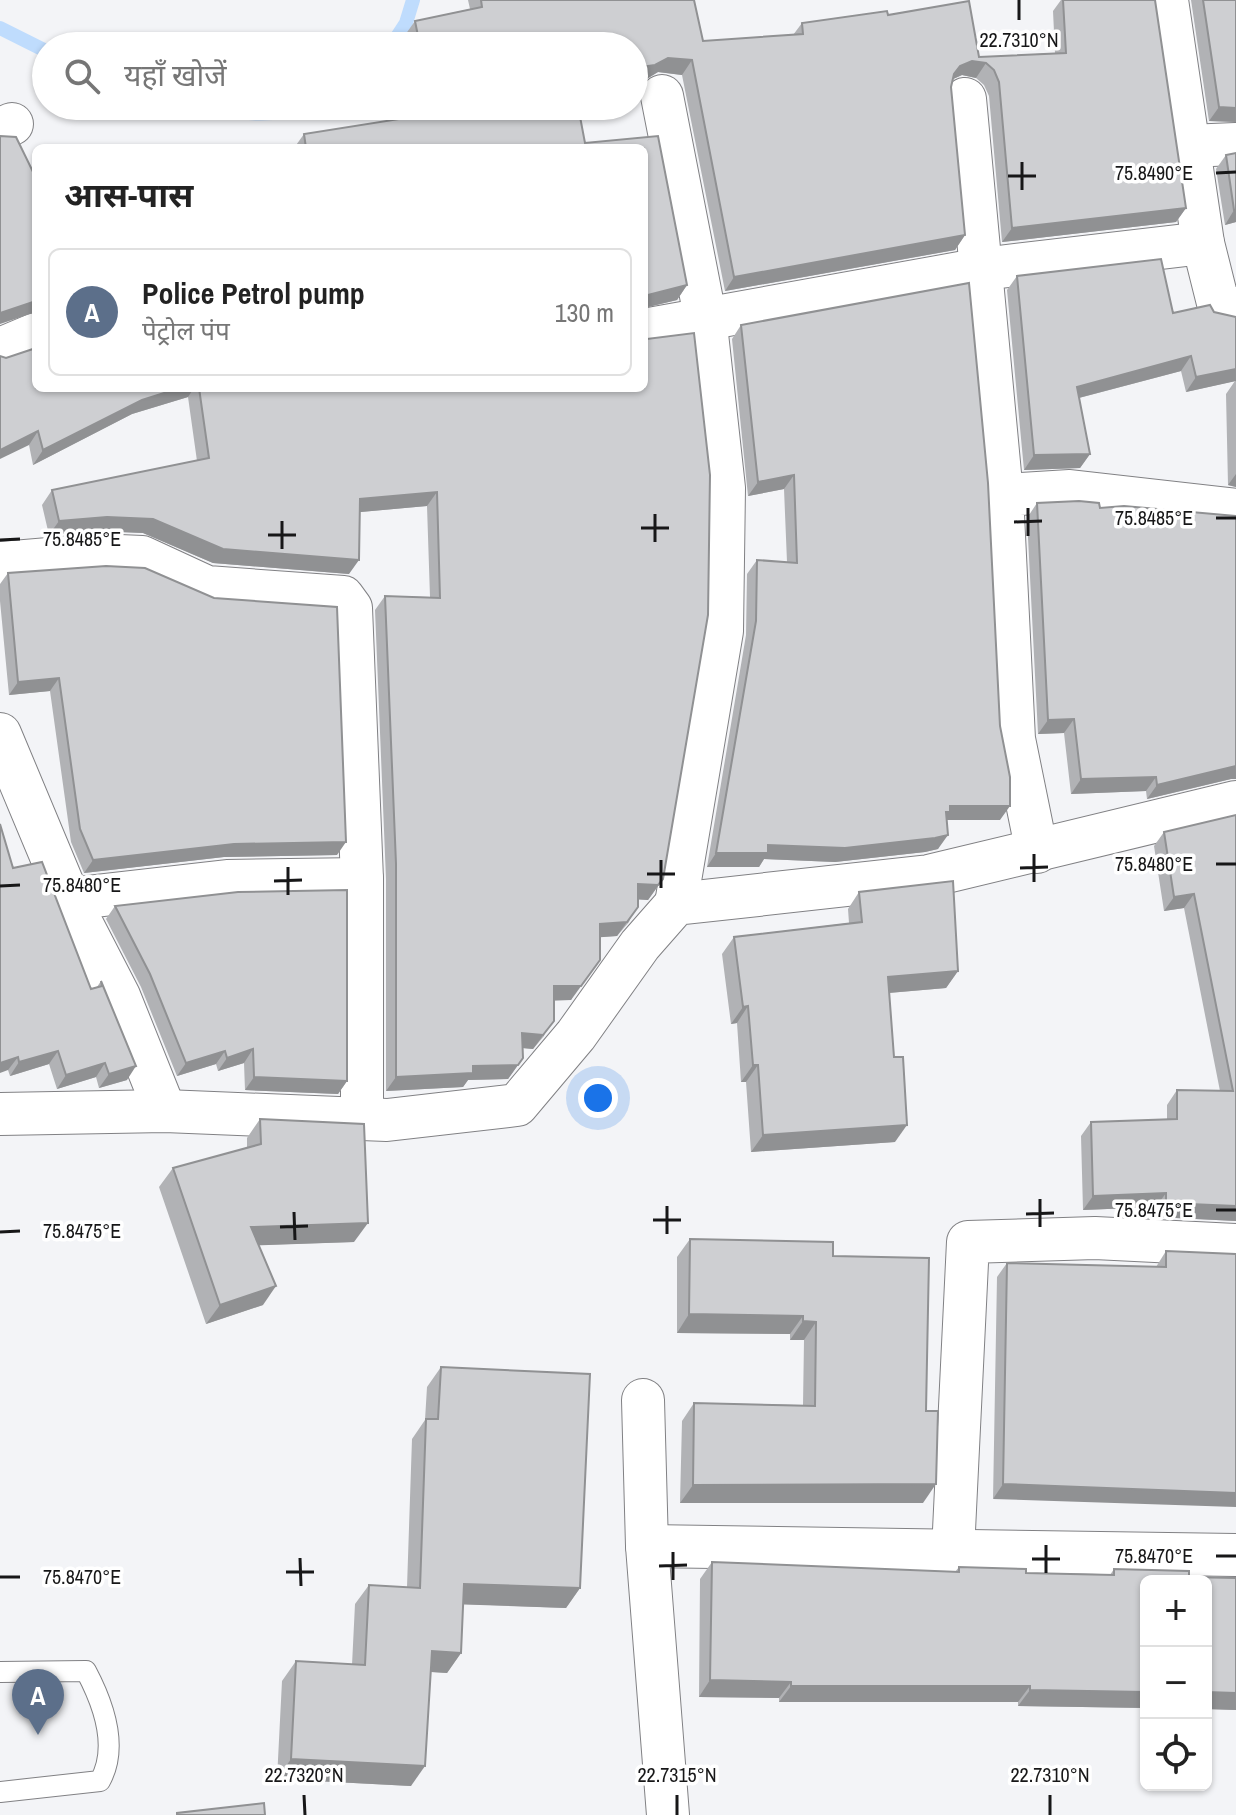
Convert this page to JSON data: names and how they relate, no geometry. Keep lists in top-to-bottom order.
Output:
{
  "page": {
    "search": "यहाँ खोजें",
    "heading": "आस-पास",
    "list": [
      {
        "mark": "A",
        "name": "Police Petrol pump",
        "note": "पेट्रोल पंप",
        "value": "130 m"
      }
    ],
    "map_buttons": ["+", "−"],
    "pins": "A"
  },
  "coordinates": [
    "22.7310°N",
    "75.8490°E",
    "75.8485°E",
    "75.8480°E",
    "75.8475°E",
    "75.8470°E",
    "22.7320°N",
    "22.7315°N"
  ]
}
